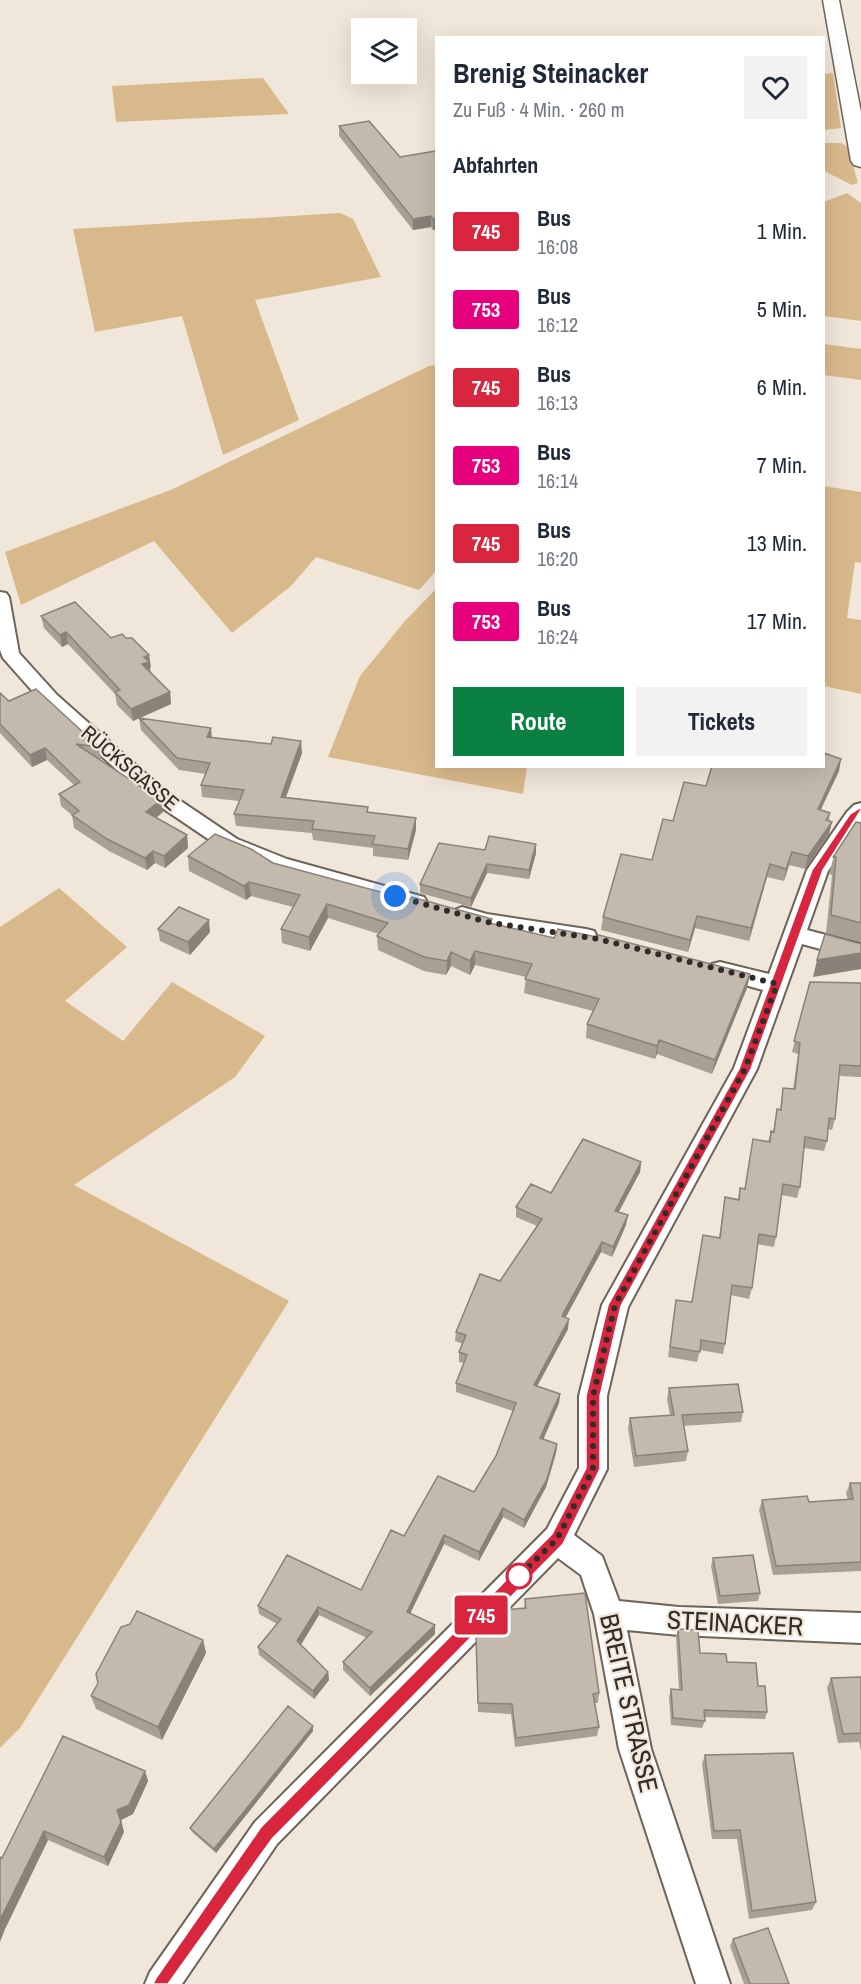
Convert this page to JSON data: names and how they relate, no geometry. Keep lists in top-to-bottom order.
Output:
{
  "streets": {
    "street": ["RÜCKSGASSE", "STEINACKER", "BREITE STRASSE"]
  },
  "crossings": [
    ["STEINACKER", "BREITE STRASSE"]
  ],
  "lines": ["bus line 745"],
  "page": {
    "on_map": "745",
    "heading": [
      ["Brenig Steinacker", "Zu Fuß · 4 Min. · 260 m"],
      "Abfahrten"
    ],
    "list": [
      {
        "mark": "745",
        "name": "Bus",
        "note": "16:08",
        "value": "1 Min."
      },
      {
        "mark": "753",
        "name": "Bus",
        "note": "16:12",
        "value": "5 Min."
      },
      {
        "mark": "745",
        "name": "Bus",
        "note": "16:13",
        "value": "6 Min."
      },
      {
        "mark": "753",
        "name": "Bus",
        "note": "16:14",
        "value": "7 Min."
      },
      {
        "mark": "745",
        "name": "Bus",
        "note": "16:20",
        "value": "13 Min."
      },
      {
        "mark": "753",
        "name": "Bus",
        "note": "16:24",
        "value": "17 Min."
      }
    ],
    "buttons": ["Route", "Tickets"]
  }
}
